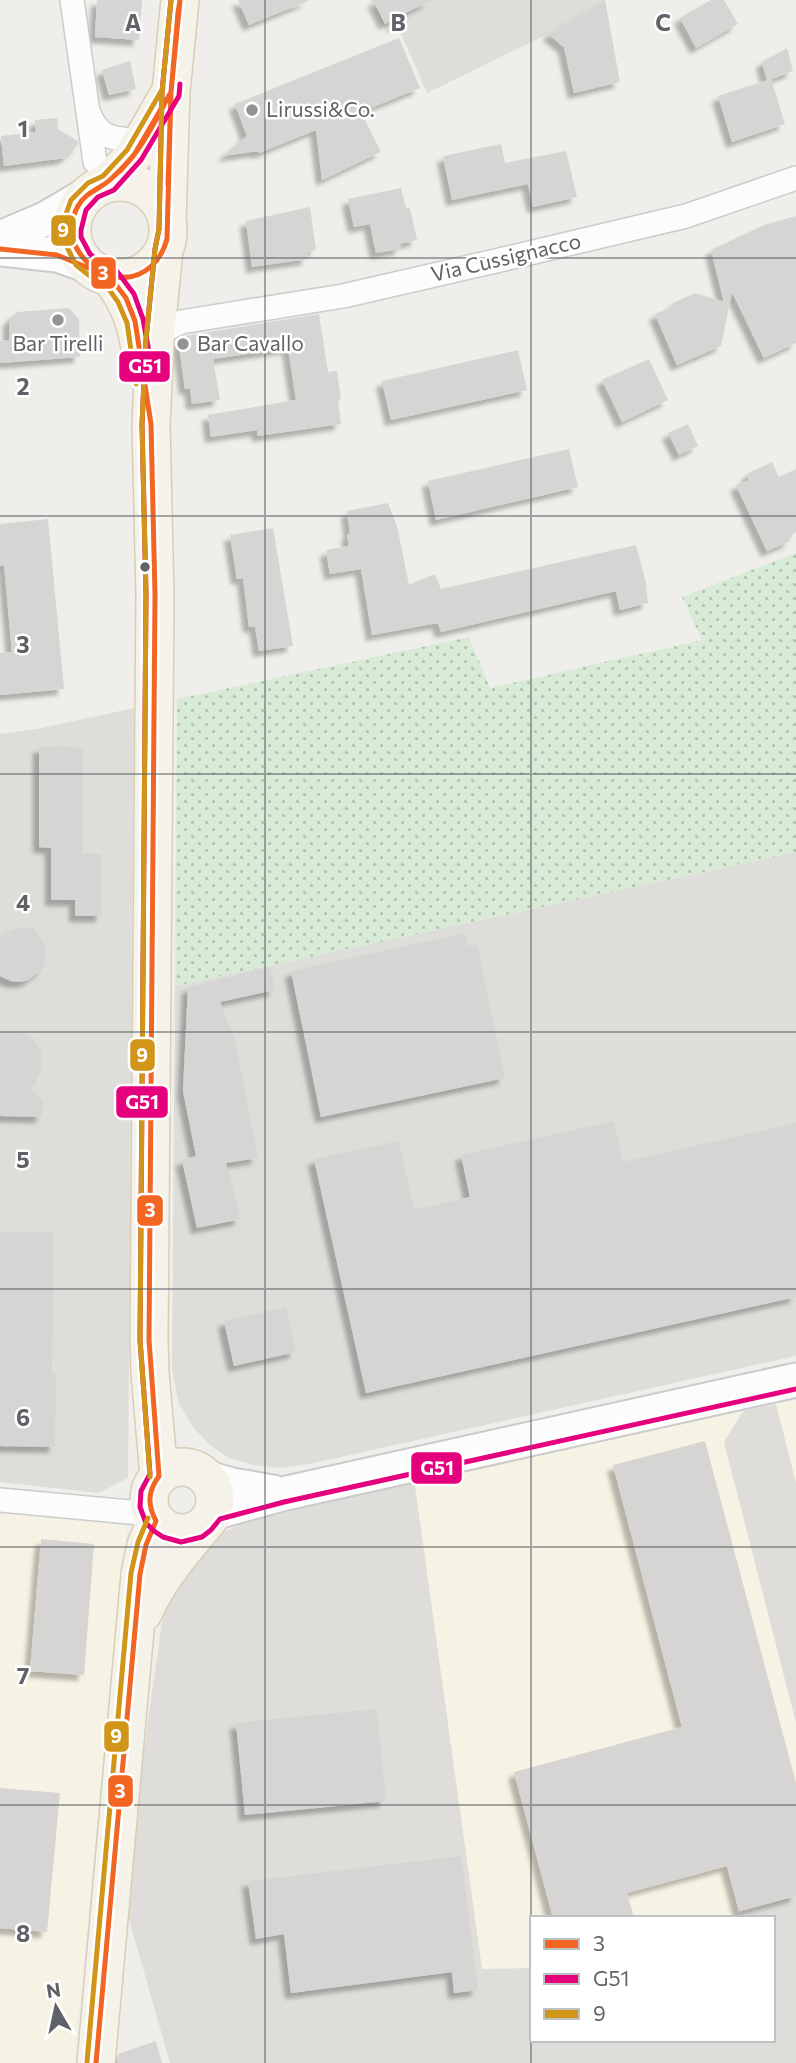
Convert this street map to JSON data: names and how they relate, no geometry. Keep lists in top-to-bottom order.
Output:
{
  "streets": {
    "street": ["Via Cussignacco"]
  },
  "places": ["Lirussi&Co.", "Bar Tirelli", "Bar Cavallo"],
  "lines": ["transit line 3", "transit line G51", "transit line 9"],
  "legend": ["3", "G51", "9"],
  "north": "top",
  "grid": {
    "columns": ["A", "B", "C"],
    "rows": [
      "1",
      "2",
      "3",
      "4",
      "5",
      "6",
      "7",
      "8"
    ]
  }
}
